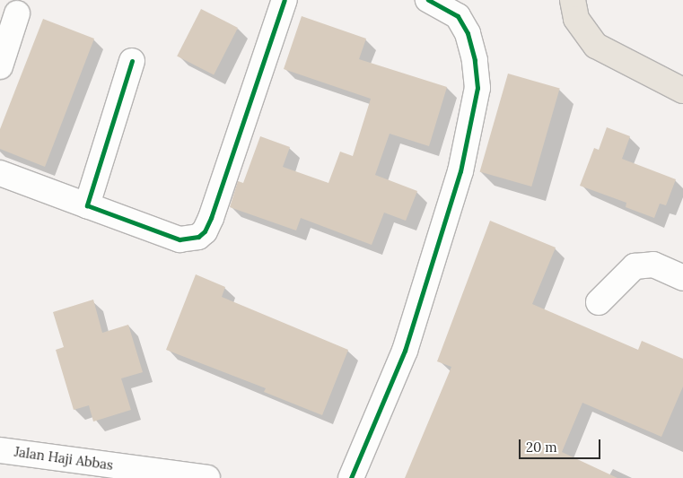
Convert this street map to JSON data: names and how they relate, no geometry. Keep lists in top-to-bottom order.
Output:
{
  "streets": {
    "street": ["Jalan Haji Abbas"]
  },
  "scale_bar": "20 m"
}
